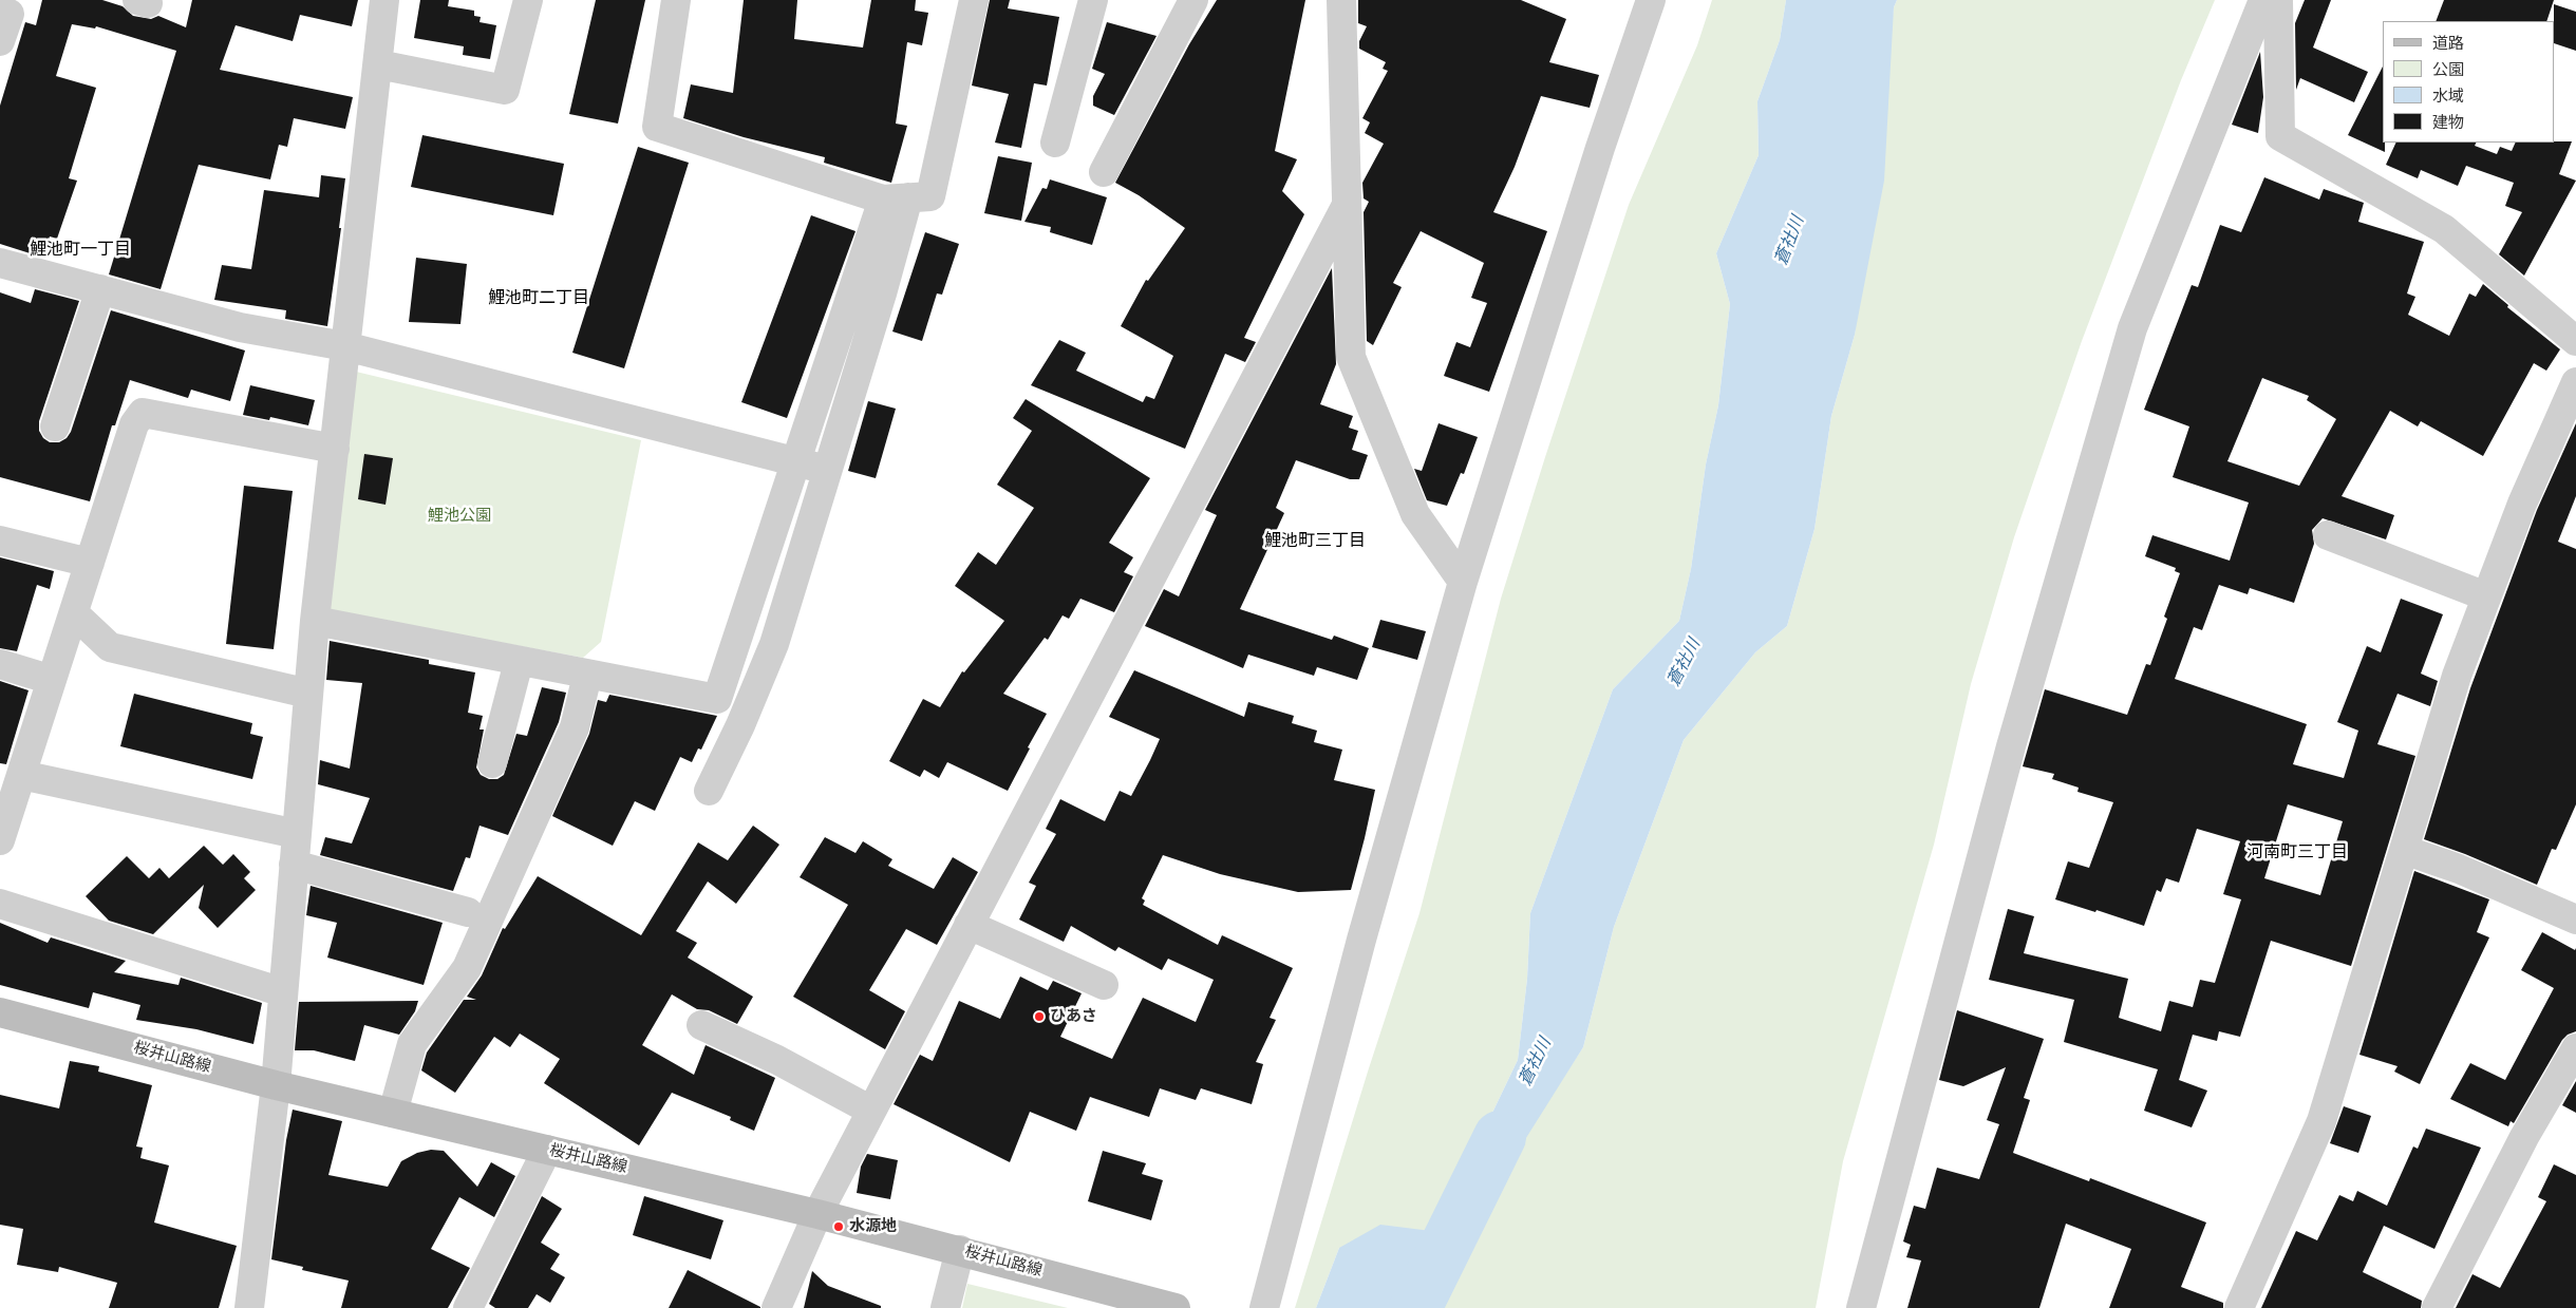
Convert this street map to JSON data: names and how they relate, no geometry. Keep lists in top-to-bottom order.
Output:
{
  "streets": {
    "main road": ["桜井山路線"]
  },
  "districts": [
    "鯉池町一丁目",
    "鯉池町二丁目",
    "鯉池町三丁目",
    "河南町三丁目"
  ],
  "water": ["蒼社川"],
  "parks": ["鯉池公園"],
  "places": ["ひあさ", "水源地"],
  "legend": [
    "道路",
    "公園",
    "水域",
    "建物"
  ]
}
